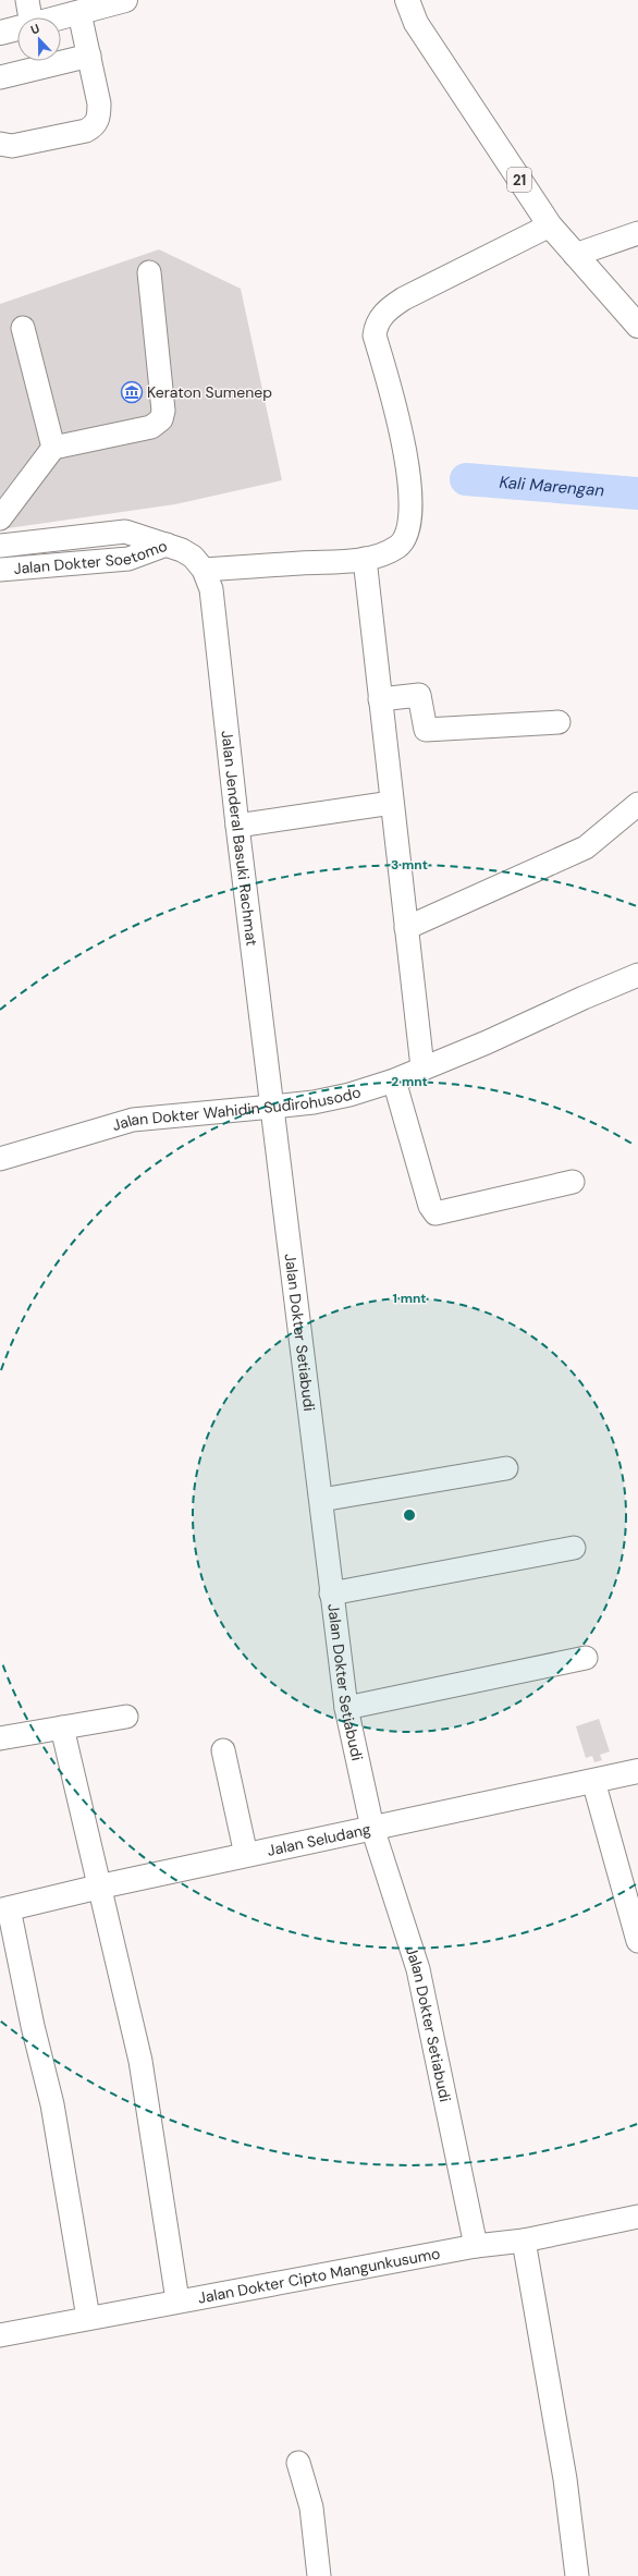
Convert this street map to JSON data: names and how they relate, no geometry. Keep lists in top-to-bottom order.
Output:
{
  "streets": {
    "main road": ["21", "Jalan Seludang"],
    "street": [
      "Jalan Dokter Soetomo",
      "Jalan Jenderal Basuki Rachmat",
      "Jalan Dokter Wahidin Sudirohusodo",
      "Jalan Dokter Setiabudi",
      "Jalan Dokter Cipto Mangunkusumo"
    ]
  },
  "crossings": [
    ["Jalan Dokter Soetomo", "Jalan Jenderal Basuki Rachmat"],
    ["Jalan Jenderal Basuki Rachmat", "Jalan Dokter Wahidin Sudirohusodo"],
    ["Jalan Jenderal Basuki Rachmat", "Jalan Dokter Setiabudi"],
    ["Jalan Dokter Wahidin Sudirohusodo", "Jalan Dokter Setiabudi"],
    ["Jalan Dokter Setiabudi", "Jalan Seludang"],
    ["Jalan Dokter Setiabudi", "Jalan Dokter Cipto Mangunkusumo"]
  ],
  "water": ["Kali Marengan"],
  "places": {
    "museum": ["Keraton Sumenep"]
  },
  "north": "top",
  "rings": ["3 mnt", "2 mnt", "1 mnt"]
}
